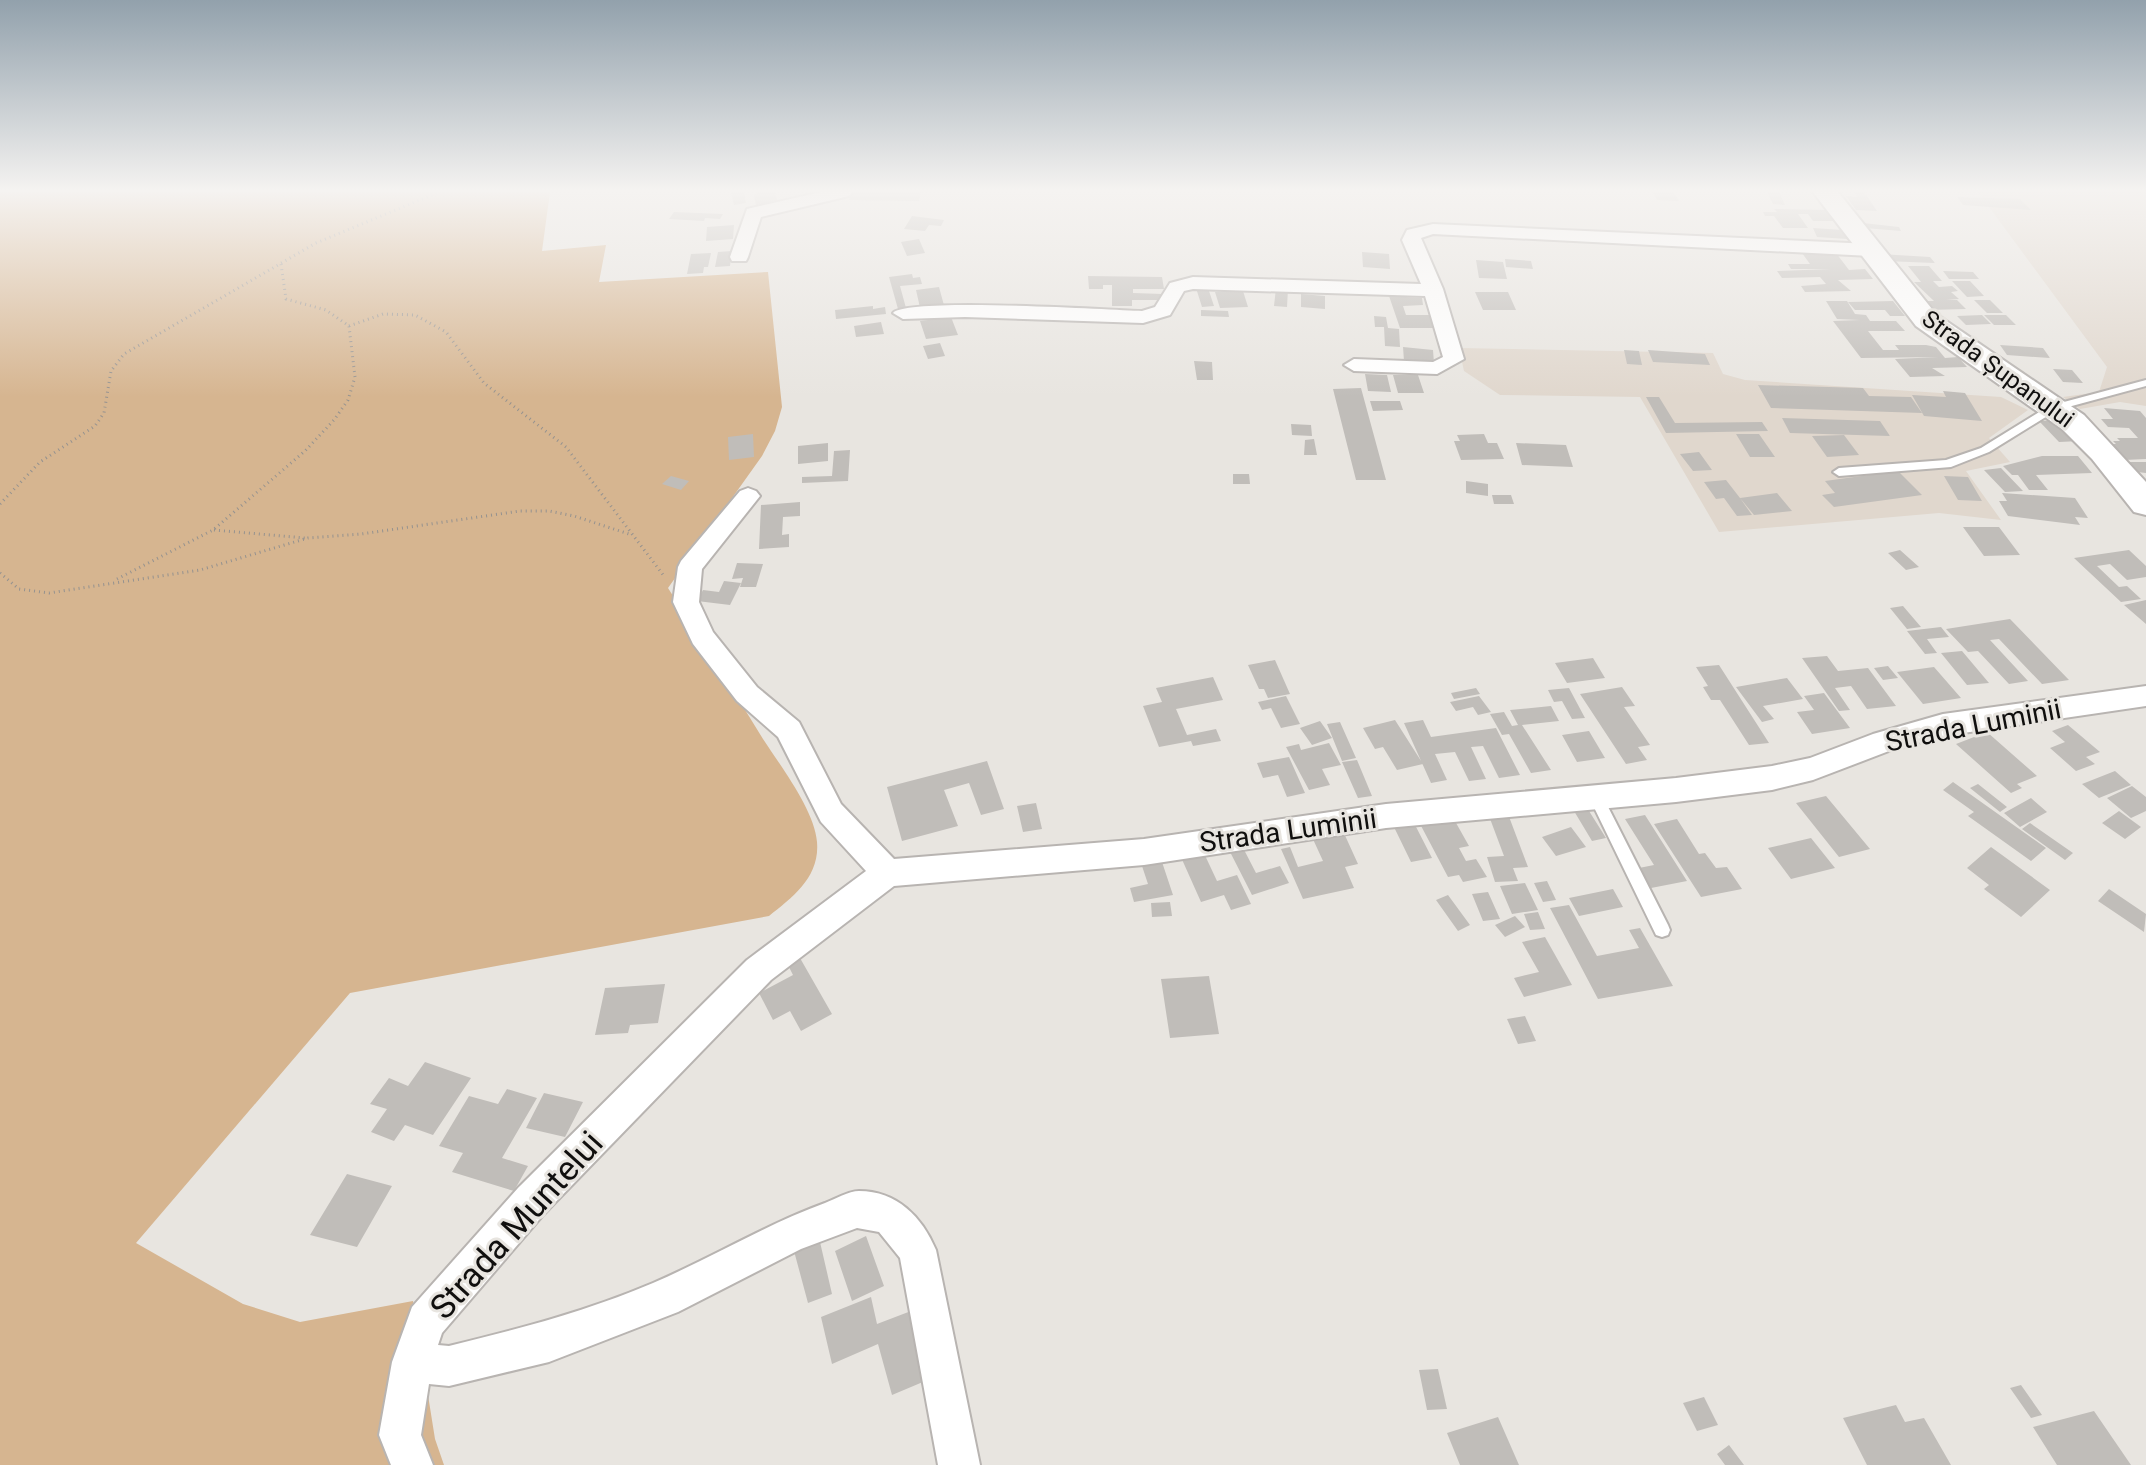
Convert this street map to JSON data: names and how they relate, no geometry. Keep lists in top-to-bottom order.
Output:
{
  "streets": {
    "street": ["Strada Șupanului", "Strada Luminii", "Strada Muntelui"]
  },
  "crossings": [
    ["Strada Luminii", "Strada Muntelui"]
  ]
}
